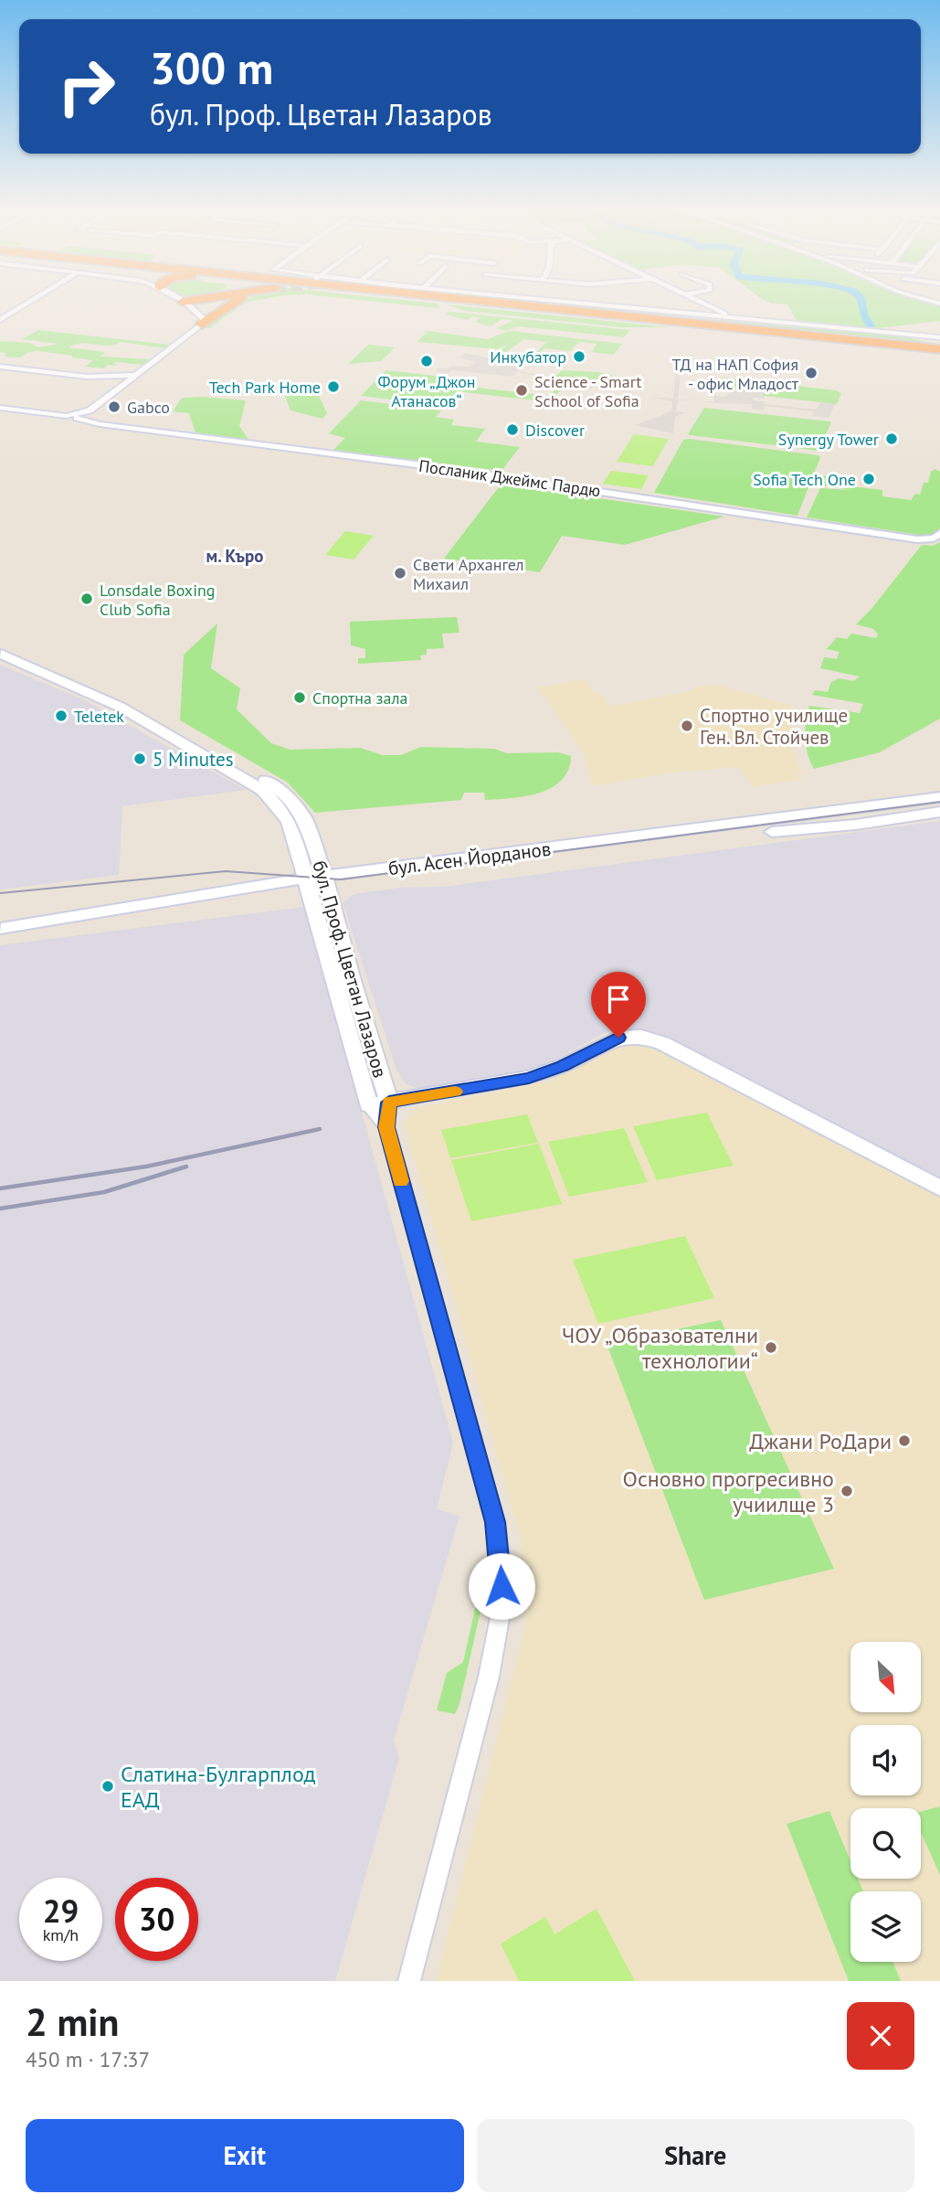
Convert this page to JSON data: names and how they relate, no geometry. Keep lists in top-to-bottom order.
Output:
{
  "streets": {
    "main road": ["бул. Асен Йорданов", "бул. Проф. Цветан Лазаров"],
    "street": ["Посланик Джеймс Пардю"]
  },
  "crossings": [
    ["бул. Асен Йорданов", "бул. Проф. Цветан Лазаров"]
  ],
  "districts": ["м. Къро"],
  "places": [
    "Инкубатор",
    "Форум „Джон Атанасов“",
    "ТД на НАП София - офис Младост",
    "Tech Park Home",
    "Science - Smart School of Sofia",
    "Gabco",
    "Discover",
    "Synergy Tower",
    "Sofia Tech One",
    "Свети Архангел Михаил",
    "Lonsdale Boxing Club Sofia",
    "Спортна зала",
    "Teletek",
    "Спортно училище Ген. Вл. Стойчев",
    "5 Minutes",
    "ЧОУ „Образователни технологии“",
    "Джани РоДари",
    "Основно прогресивно учиилще 3",
    "Слатина-Булгарплод ЕАД"
  ],
  "north": "bottom right",
  "page": {
    "turn": ["300 m", "бул. Проф. Цветан Лазаров"],
    "speed": "29 km/h",
    "limit": "30",
    "heading": ["2 min", "450 m · 17:37"],
    "buttons": ["Exit", "Share"]
  }
}
